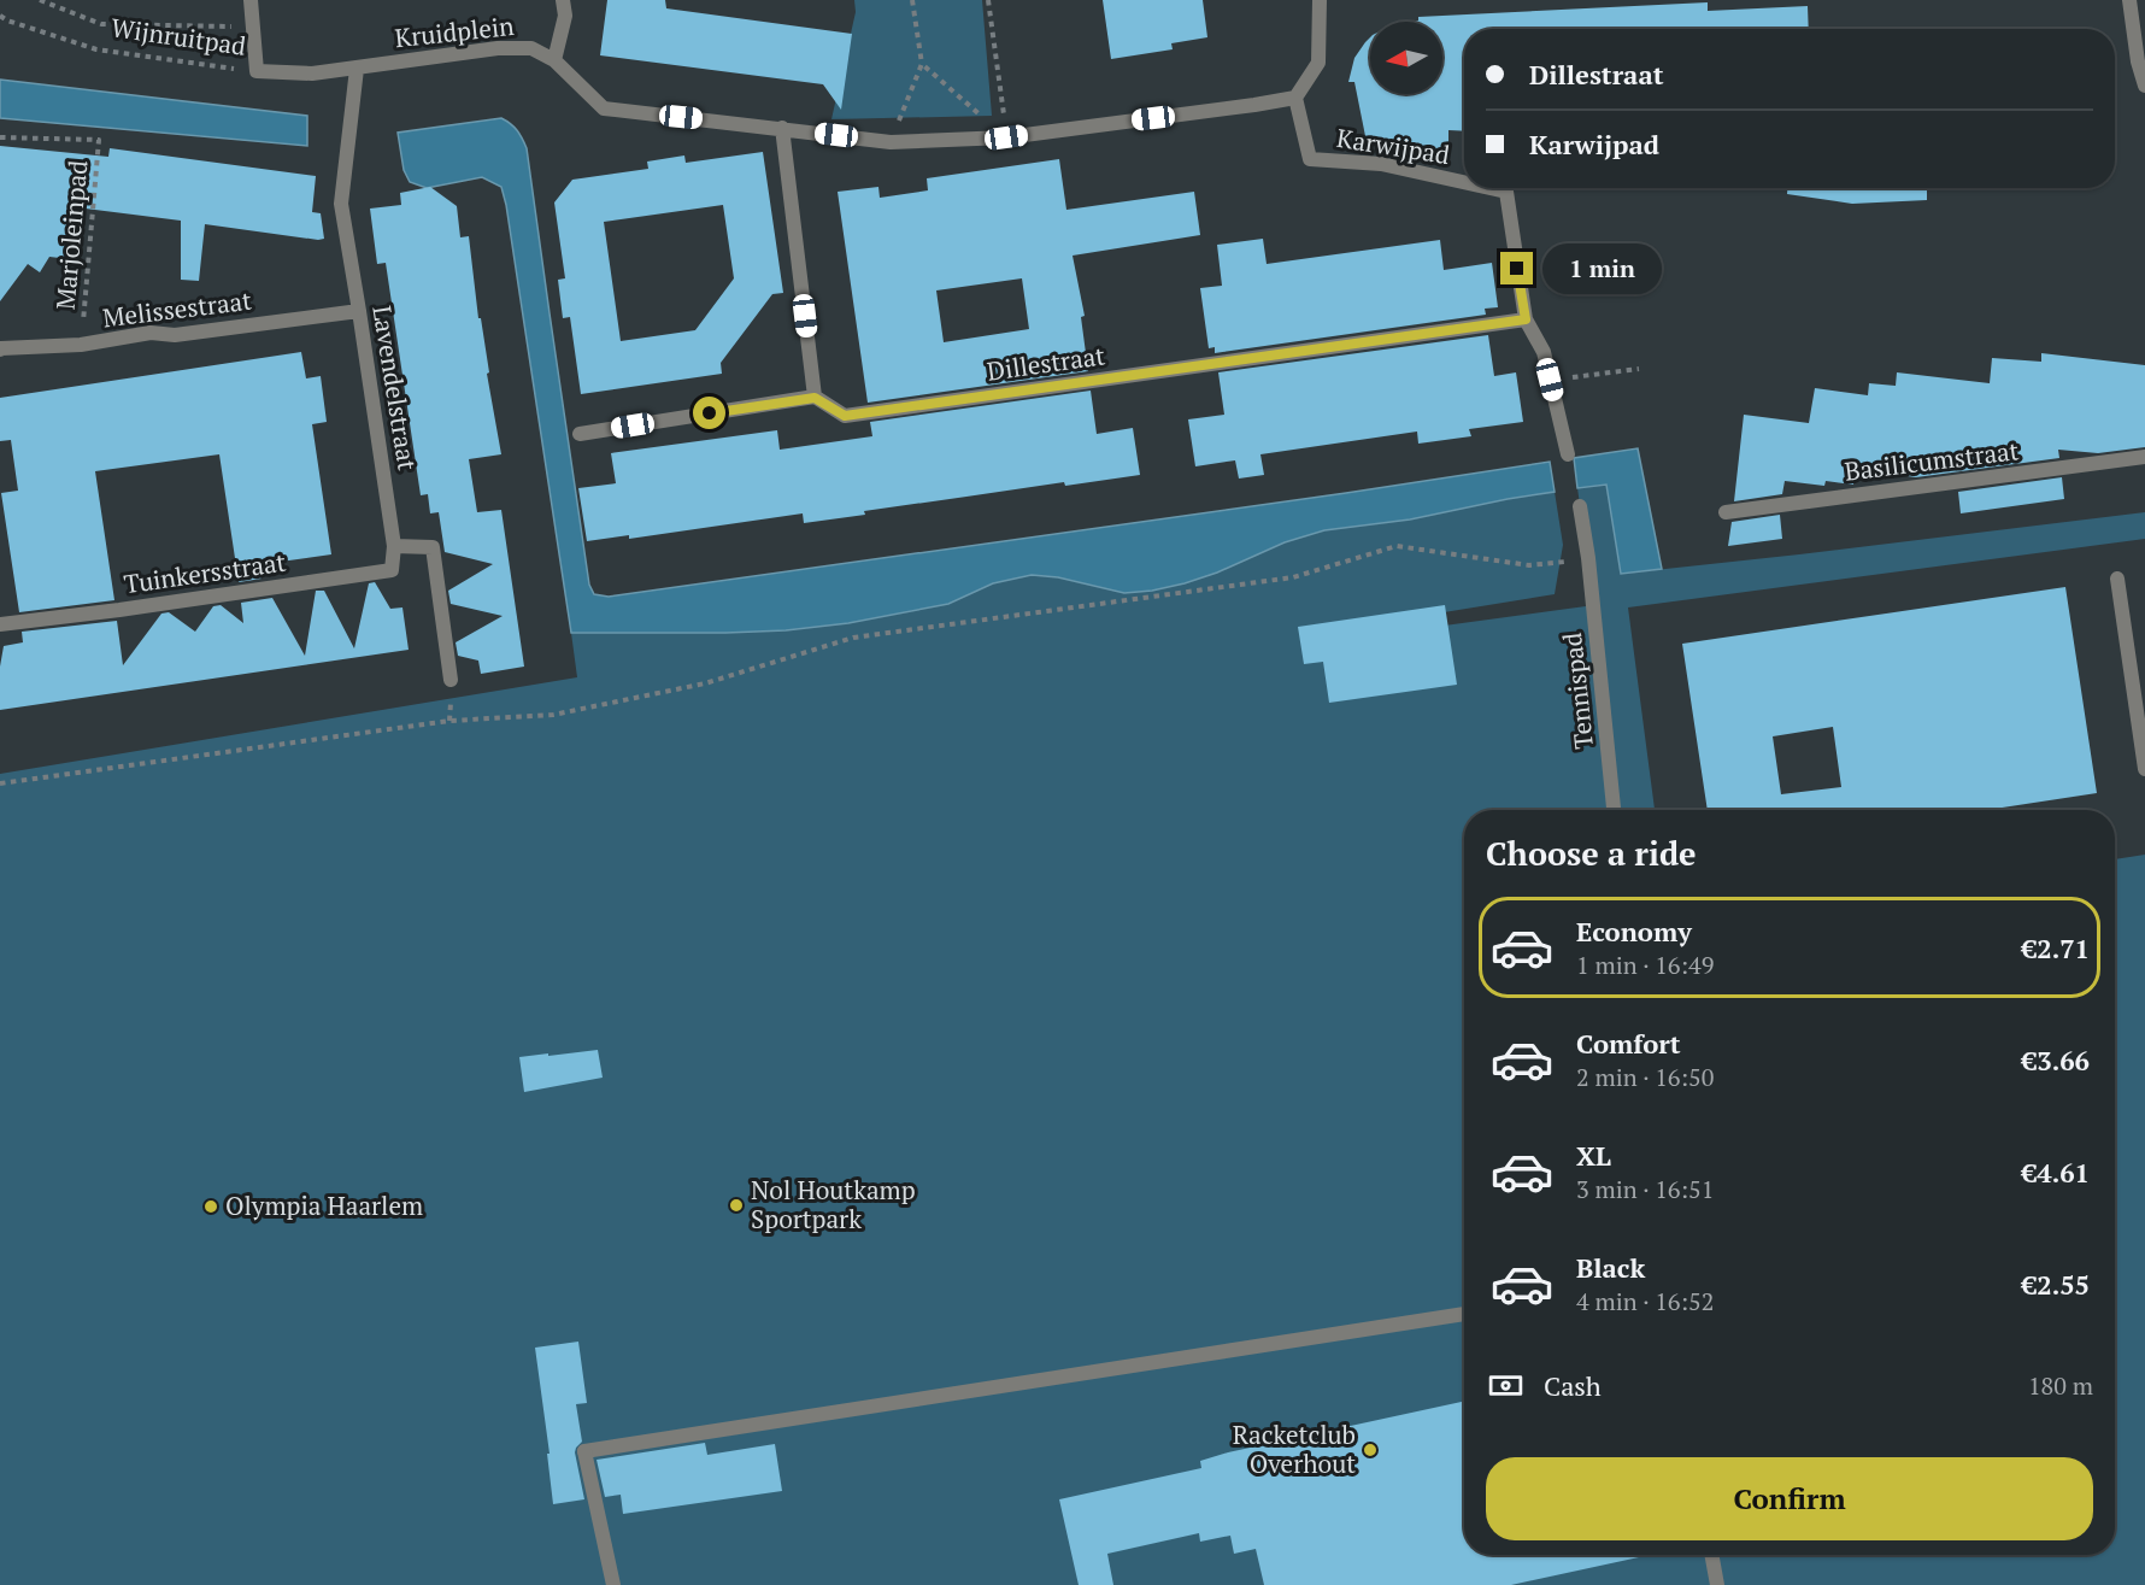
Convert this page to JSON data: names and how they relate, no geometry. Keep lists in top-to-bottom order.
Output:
{
  "streets": {
    "street": [
      "Kruidplein",
      "Wijnruitpad",
      "Karwijpad",
      "Melissestraat",
      "Dillestraat",
      "Lavendelstraat",
      "Basilicumstraat",
      "Tuinkersstraat",
      "Tennispad"
    ],
    "path": ["Marjoleinpad"]
  },
  "crossings": [
    ["Kruidplein", "Wijnruitpad"],
    ["Kruidplein", "Lavendelstraat"],
    ["Wijnruitpad", "Lavendelstraat"],
    ["Karwijpad", "Dillestraat"],
    ["Marjoleinpad", "Melissestraat"],
    ["Melissestraat", "Lavendelstraat"],
    ["Lavendelstraat", "Tuinkersstraat"]
  ],
  "places": ["Nol Houtkamp Sportpark", "Olympia Haarlem", "Racketclub Overhout"],
  "north": "left",
  "page": {
    "banner": ["Dillestraat", "Karwijpad"],
    "bubble": "1 min",
    "heading": "Choose a ride",
    "list": [
      {
        "name": "Economy",
        "note": "1 min · 16:49",
        "value": "€2.71"
      },
      {
        "name": "Comfort",
        "note": "2 min · 16:50",
        "value": "€3.66"
      },
      {
        "name": "XL",
        "note": "3 min · 16:51",
        "value": "€4.61"
      },
      {
        "name": "Black",
        "note": "4 min · 16:52",
        "value": "€2.55"
      }
    ],
    "pay": ["Cash", "180 m"],
    "buttons": "Confirm"
  }
}
